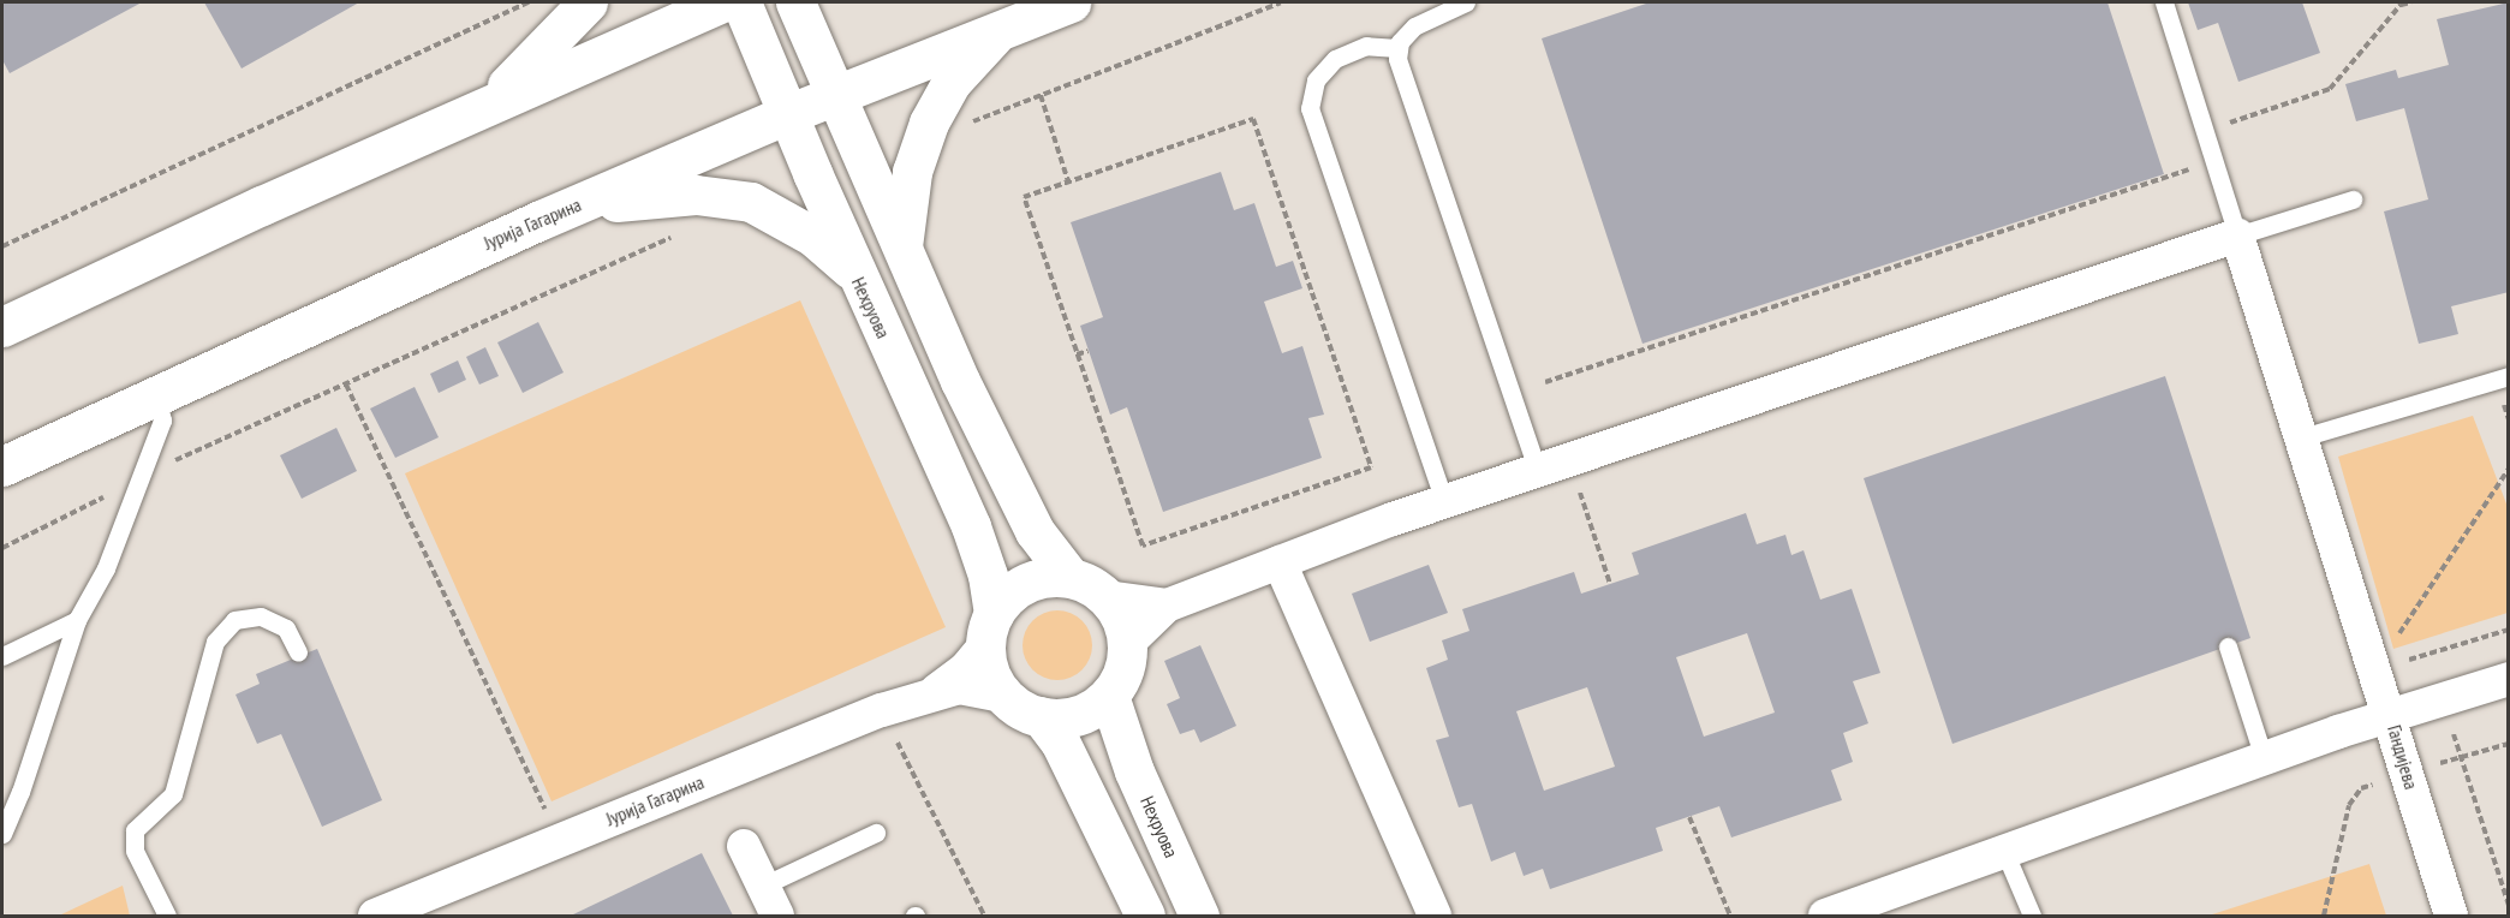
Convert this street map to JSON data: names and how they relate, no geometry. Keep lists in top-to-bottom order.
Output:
{
  "streets": {
    "main road": ["Јурија Гагарина", "Нехруова"],
    "street": ["Гандијева"]
  },
  "crossings": [
    ["Јурија Гагарина", "Нехруова"]
  ]
}
